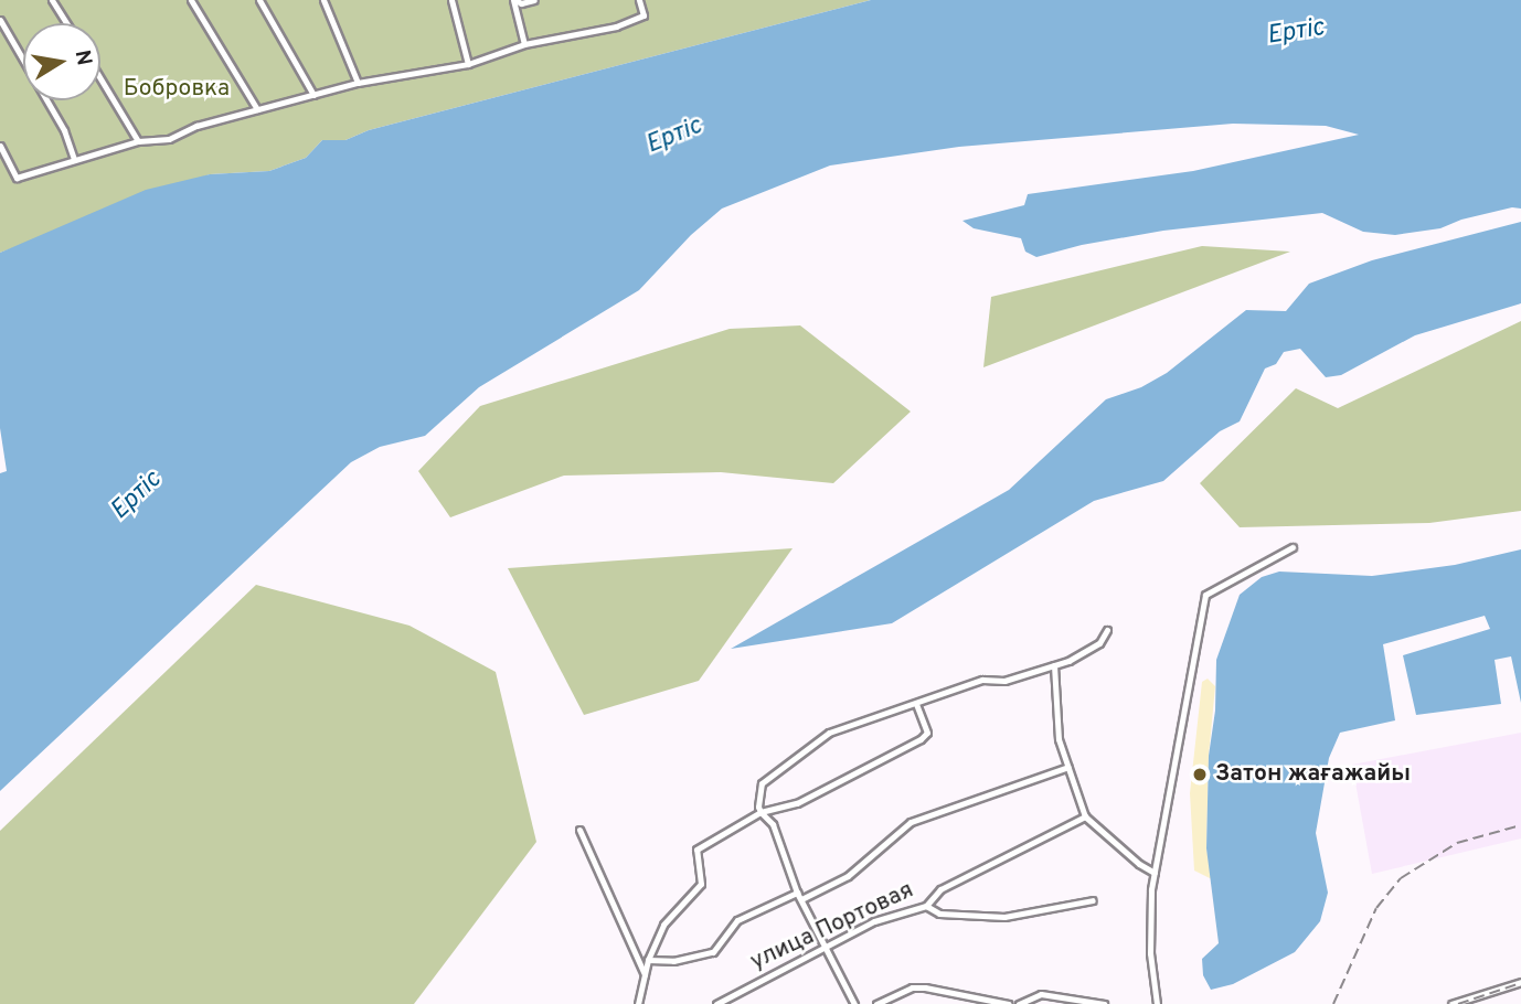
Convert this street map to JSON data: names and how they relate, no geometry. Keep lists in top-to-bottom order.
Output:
{
  "streets": {
    "street": ["улица Портовая"]
  },
  "water": ["Ертіс"],
  "parks": ["Бобровка"],
  "places": ["Затон жағажайы"],
  "north": "right"
}
